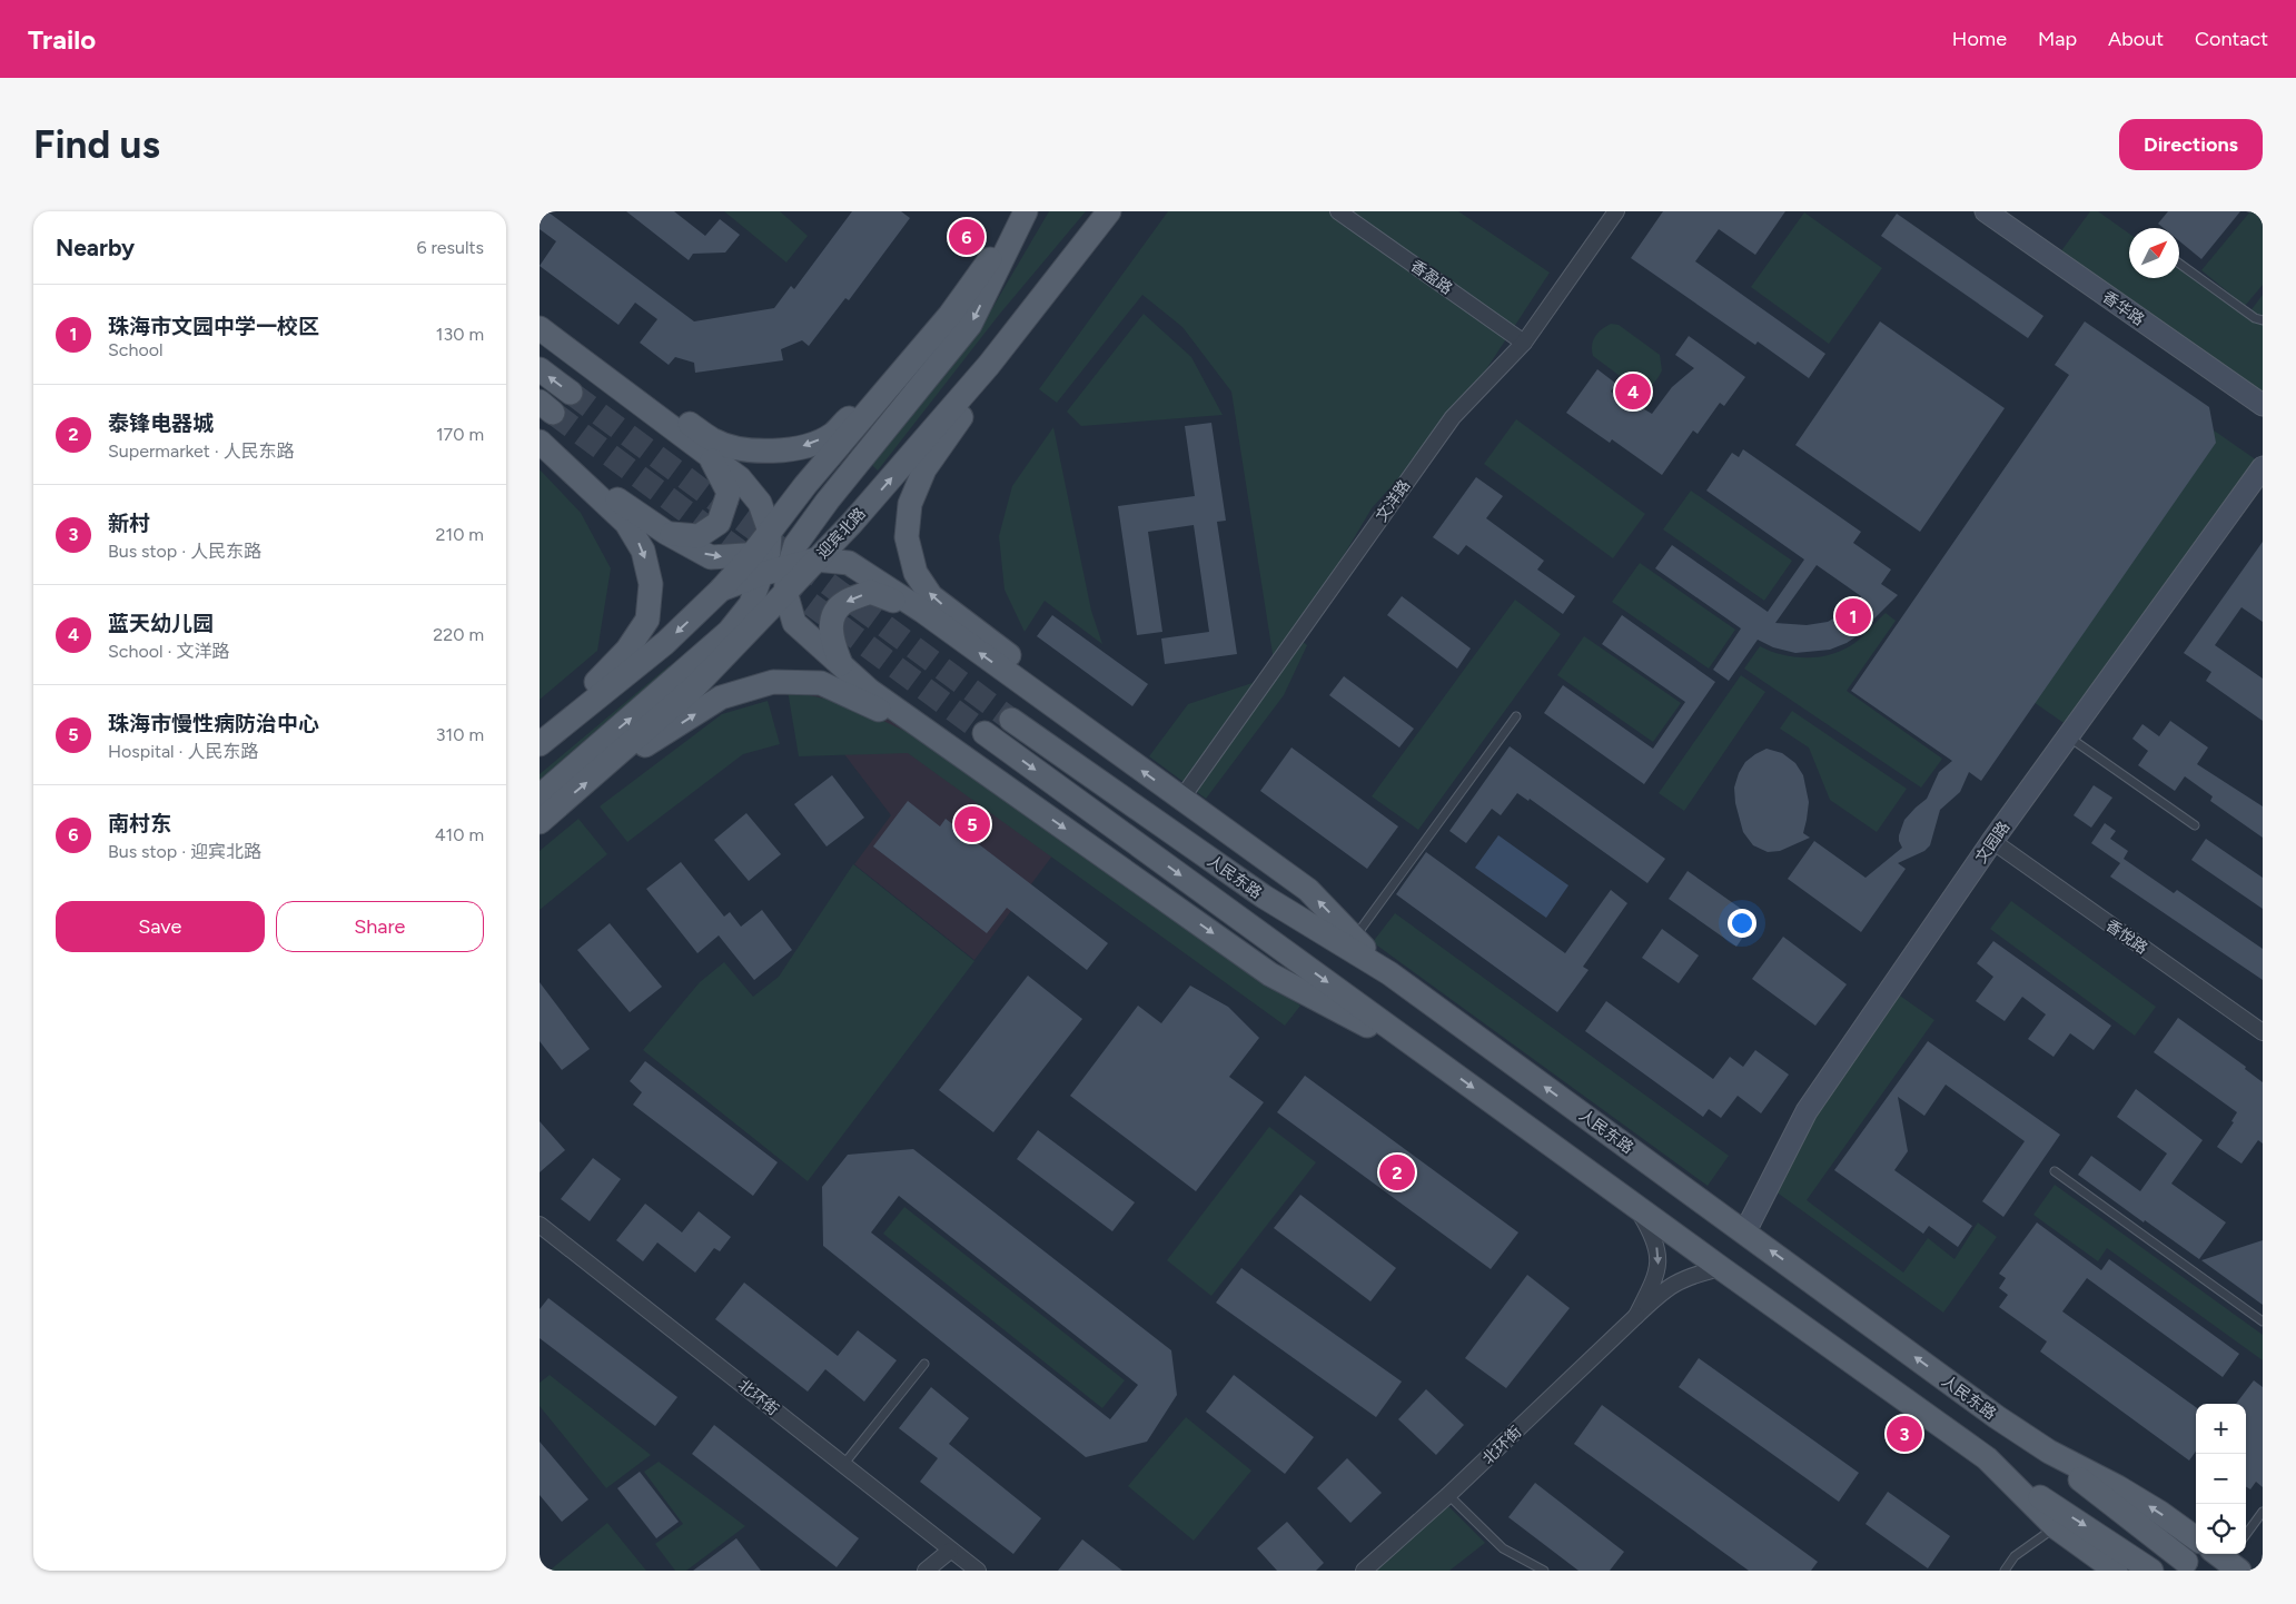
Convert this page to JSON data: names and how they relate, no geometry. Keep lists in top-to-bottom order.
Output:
{
  "streets": {
    "main road": ["迎宾北路", "人民东路"],
    "street": [
      "香盈路",
      "香华路",
      "文洋路",
      "文园路",
      "香悅路",
      "北环街"
    ]
  },
  "crossings": [
    ["香盈路", "文洋路"],
    ["文园路", "人民东路"],
    ["文园路", "香悅路"],
    ["人民东路", "北环街"]
  ],
  "north": "top right",
  "page": {
    "header": "Trailo",
    "nav": [
      "Home",
      "Map",
      "About",
      "Contact"
    ],
    "buttons": [
      "Directions",
      ["Save", "Share"]
    ],
    "title": "Find us",
    "heading": ["Nearby", "6 results"],
    "pins": [
      "6",
      "4",
      "1",
      "5",
      "2",
      "3"
    ],
    "list": [
      {
        "mark": "1",
        "name": "珠海市文园中学一校区",
        "note": "School",
        "value": "130 m"
      },
      {
        "mark": "2",
        "name": "泰锋电器城",
        "note": "Supermarket · 人民东路",
        "value": "170 m"
      },
      {
        "mark": "3",
        "name": "新村",
        "note": "Bus stop · 人民东路",
        "value": "210 m"
      },
      {
        "mark": "4",
        "name": "蓝天幼儿园",
        "note": "School · 文洋路",
        "value": "220 m"
      },
      {
        "mark": "5",
        "name": "珠海市慢性病防治中心",
        "note": "Hospital · 人民东路",
        "value": "310 m"
      },
      {
        "mark": "6",
        "name": "南村东",
        "note": "Bus stop · 迎宾北路",
        "value": "410 m"
      }
    ],
    "map_buttons": ["+", "−"]
  }
}
